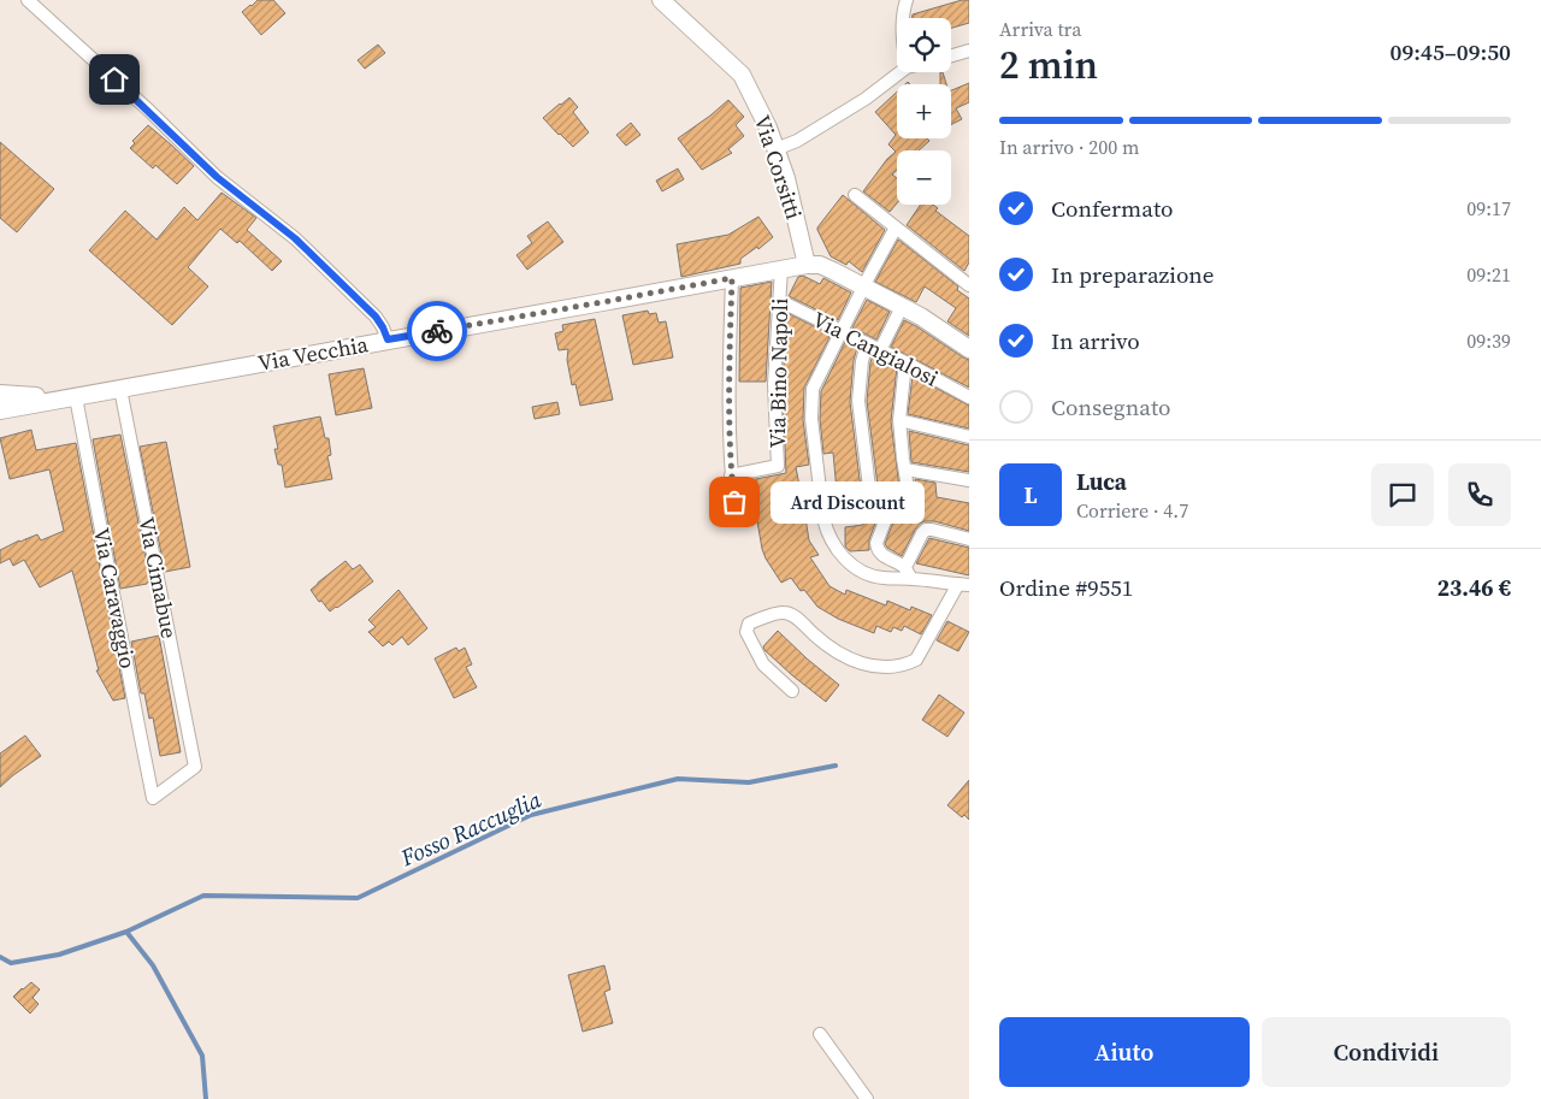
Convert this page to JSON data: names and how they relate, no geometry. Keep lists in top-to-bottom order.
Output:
{
  "streets": {
    "street": [
      "Via Corsitti",
      "Via Cangialosi",
      "Via Vecchia",
      "Via Bino Napoli",
      "Via Cimabue",
      "Via Caravaggio"
    ]
  },
  "crossings": [
    ["Via Corsitti", "Via Vecchia"],
    ["Via Cangialosi", "Via Bino Napoli"],
    ["Via Vecchia", "Via Bino Napoli"],
    ["Via Vecchia", "Via Cimabue"],
    ["Via Vecchia", "Via Caravaggio"],
    ["Via Cimabue", "Via Caravaggio"]
  ],
  "water": ["Fosso Raccuglia"],
  "places": ["Ard Discount"],
  "page": {
    "heading": ["2 min", "Arriva tra", "09:45–09:50"],
    "panel": [
      "Luca",
      "Corriere · 4.7",
      "Ordine #9551",
      "23.46 €"
    ],
    "map_buttons": ["+", "−"],
    "bar": "In arrivo · 200 m",
    "list": [
      ["Confermato", "09:17"],
      ["In preparazione", "09:21"],
      ["In arrivo", "09:39"],
      "Consegnato"
    ],
    "round": "L",
    "bubble": "Ard Discount",
    "buttons": ["Aiuto", "Condividi"]
  }
}
